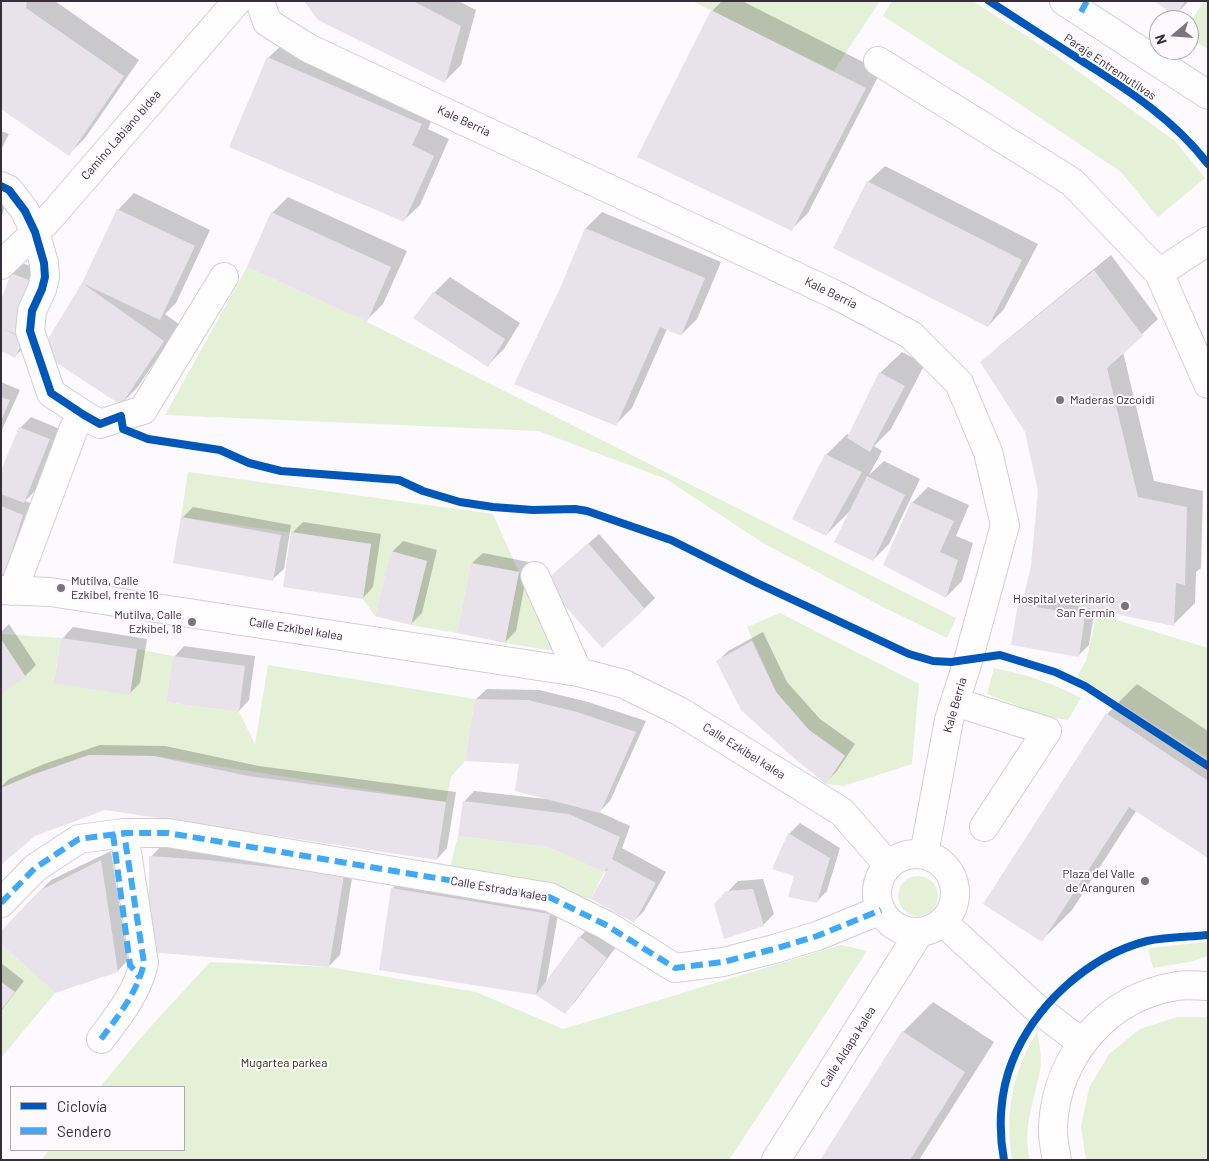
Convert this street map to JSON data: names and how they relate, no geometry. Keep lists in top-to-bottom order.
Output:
{
  "streets": {
    "street": [
      "Kale Berria",
      "Camino Labiano bidea",
      "Calle Ezkibel kalea",
      "Calle Estrada kalea",
      "Calle Aldapa kalea"
    ],
    "cycle path": ["Paraje Entremutilvas"]
  },
  "crossings": [
    ["Kale Berria", "Calle Ezkibel kalea"],
    ["Kale Berria", "Calle Estrada kalea"],
    ["Kale Berria", "Calle Aldapa kalea"],
    ["Calle Ezkibel kalea", "Calle Estrada kalea"],
    ["Calle Ezkibel kalea", "Calle Aldapa kalea"],
    ["Calle Estrada kalea", "Calle Aldapa kalea"]
  ],
  "parks": ["Mugartea parkea"],
  "places": [
    "Maderas Ozcoidi",
    "Mutilva, Calle Ezkibel, frente 16",
    "Hospital veterinario San Fermin",
    "Mutilva, Calle Ezkibel, 18",
    "Plaza del Valle de Aranguren"
  ],
  "legend": ["Ciclovía", "Sendero"],
  "north": "left"
}
